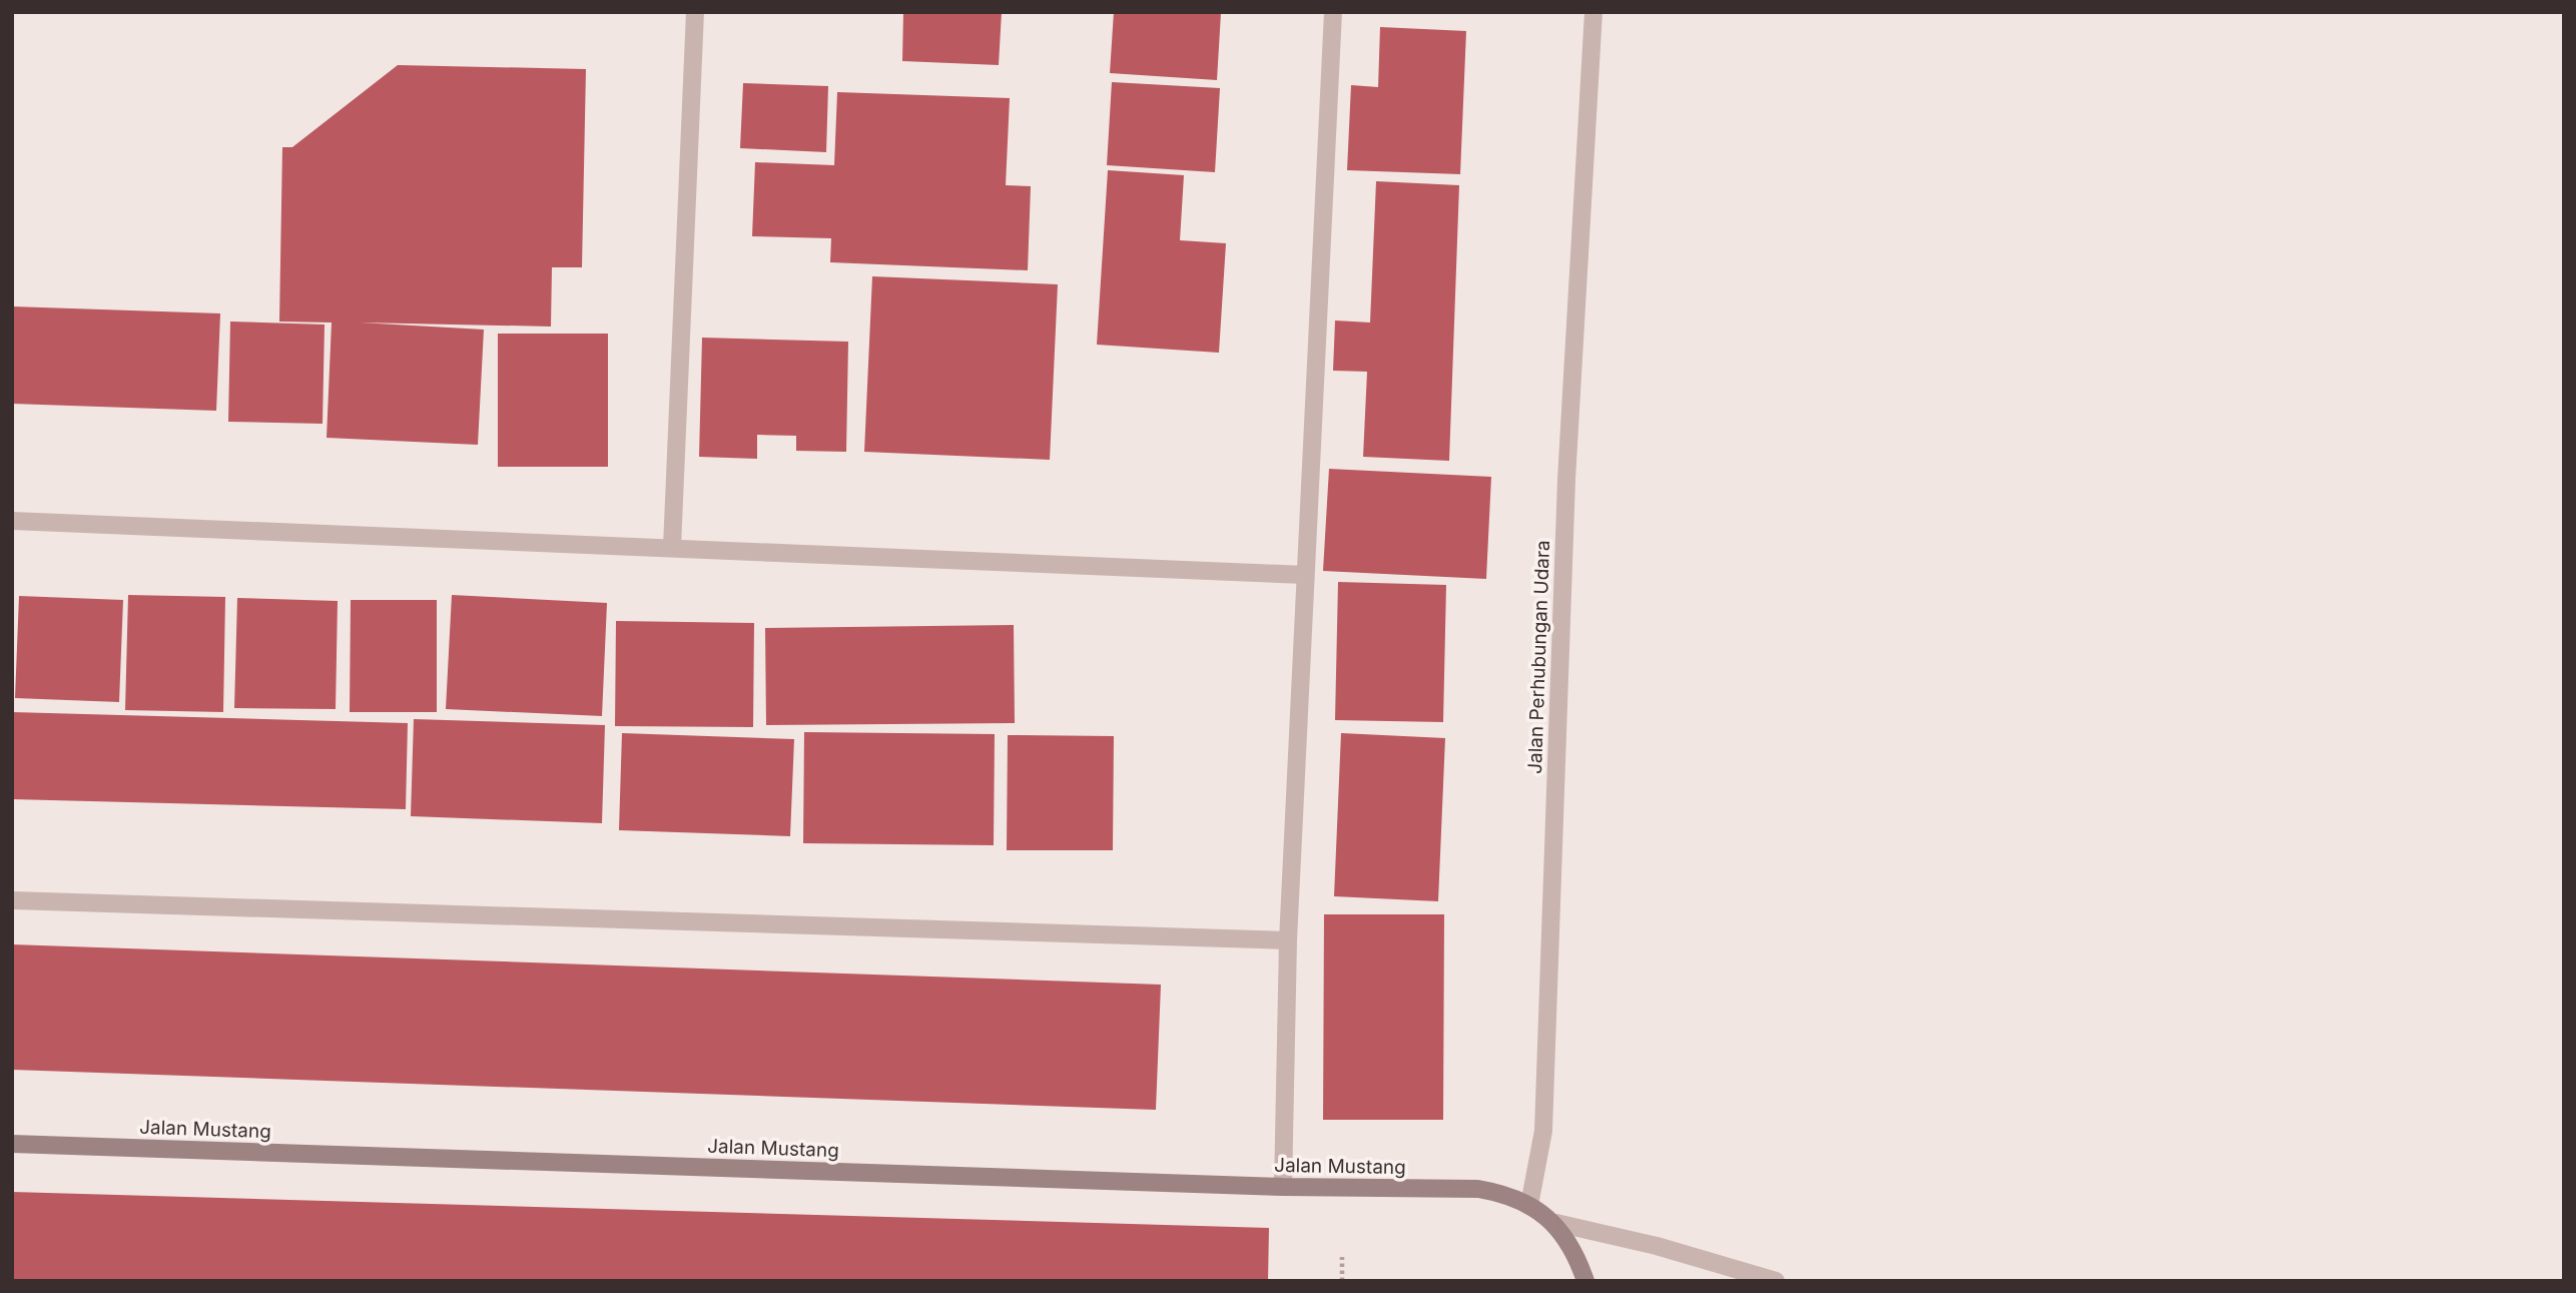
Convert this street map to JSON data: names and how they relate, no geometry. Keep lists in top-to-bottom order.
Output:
{
  "streets": {
    "main road": ["Jalan Mustang"],
    "street": ["Jalan Perhubungan Udara"]
  },
  "crossings": [
    ["Jalan Perhubungan Udara", "Jalan Mustang"]
  ]
}
